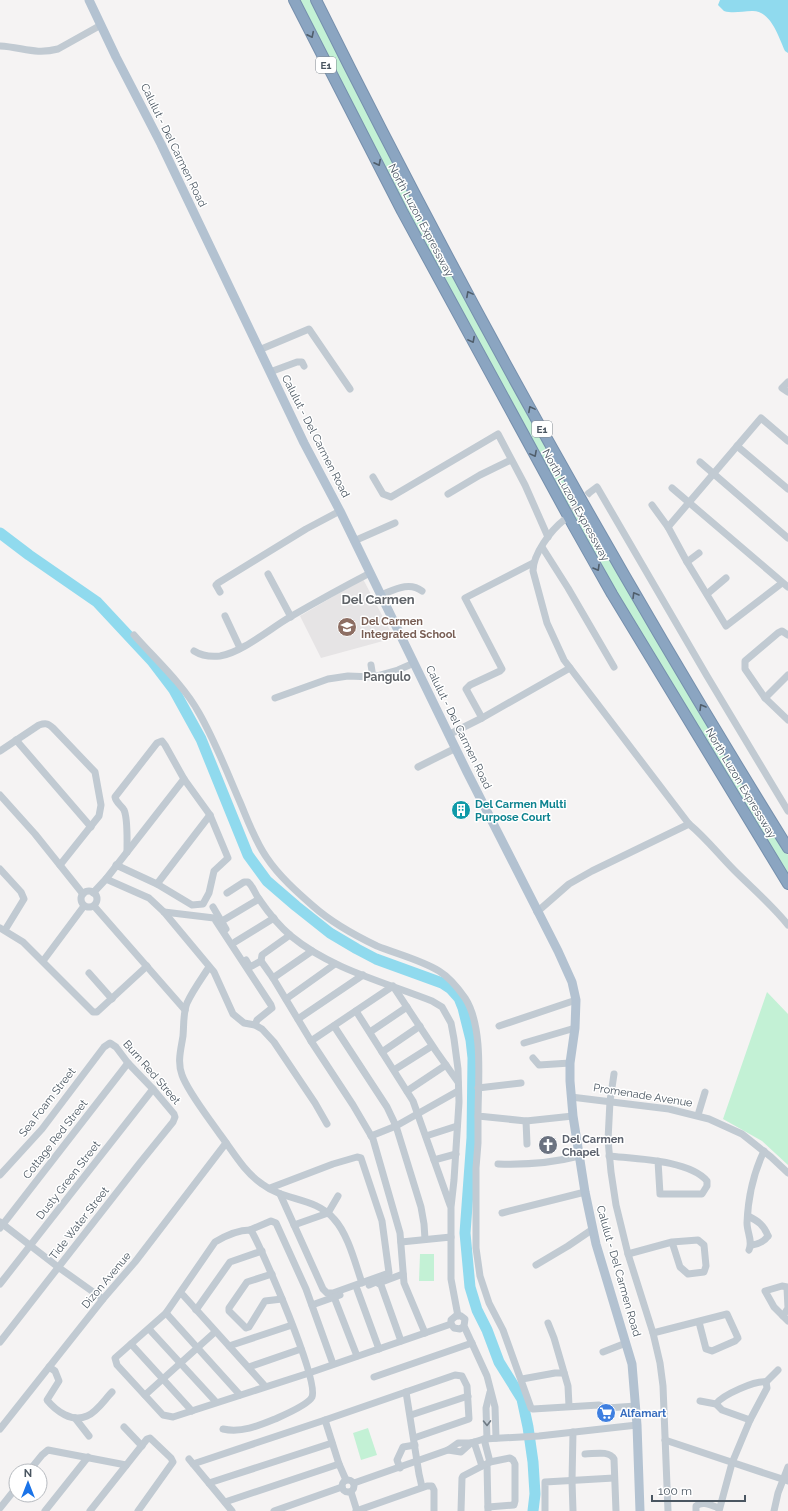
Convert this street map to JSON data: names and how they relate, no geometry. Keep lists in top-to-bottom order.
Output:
{
  "streets": {
    "highway": ["E1", "North Luzon Expressway"],
    "main road": ["Calulut - Del Carmen Road"],
    "street": [
      "Burn Red Street",
      "Promenade Avenue",
      "Sea Foam Street",
      "Cottage Red Street",
      "Dusty Green Street",
      "Tide Water Street",
      "Dizon Avenue"
    ]
  },
  "crossings": [
    ["Calulut - Del Carmen Road", "Promenade Avenue"],
    ["Burn Red Street", "Sea Foam Street"],
    ["Burn Red Street", "Cottage Red Street"],
    ["Burn Red Street", "Dusty Green Street"],
    ["Burn Red Street", "Tide Water Street"]
  ],
  "districts": ["Del Carmen", "Pangulo"],
  "places": {
    "school or university": ["Del Carmen Integrated School"],
    "building": ["Del Carmen Multi Purpose Court"],
    "church": ["Del Carmen Chapel"],
    "supermarket": ["Alfamart"]
  },
  "scale_bar": "100 m",
  "north": "top"
}
